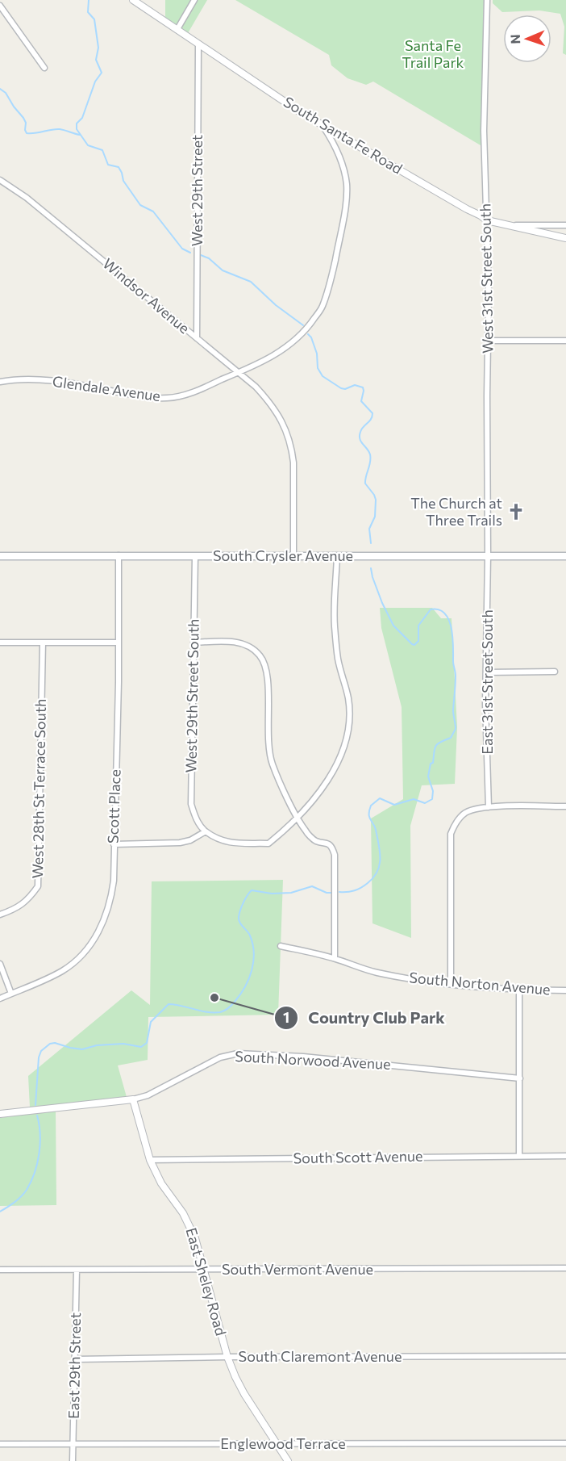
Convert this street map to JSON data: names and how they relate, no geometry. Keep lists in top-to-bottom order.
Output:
{
  "streets": {
    "main road": ["South Crysler Avenue"],
    "street": [
      "South Santa Fe Road",
      "West 29th Street",
      "West 31st Street South",
      "Windsor Avenue",
      "Glendale Avenue",
      "East 31st Street South",
      "West 29th Street South",
      "West 28th St Terrace South",
      "Scott Place",
      "South Norton Avenue",
      "South Norwood Avenue",
      "South Scott Avenue",
      "South Vermont Avenue",
      "East Sheley Road",
      "South Claremont Avenue",
      "East 29th Street",
      "Englewood Terrace"
    ]
  },
  "crossings": [
    ["South Santa Fe Road", "West 29th Street"],
    ["South Santa Fe Road", "West 31st Street South"],
    ["South Santa Fe Road", "Glendale Avenue"],
    ["West 29th Street", "Windsor Avenue"],
    ["West 31st Street South", "South Crysler Avenue"],
    ["West 31st Street South", "East 31st Street South"],
    ["Windsor Avenue", "Glendale Avenue"],
    ["Windsor Avenue", "South Crysler Avenue"],
    ["South Crysler Avenue", "East 31st Street South"],
    ["South Crysler Avenue", "West 29th Street South"],
    ["South Crysler Avenue", "Scott Place"],
    ["South Norwood Avenue", "East Sheley Road"],
    ["South Scott Avenue", "East Sheley Road"],
    ["South Vermont Avenue", "East Sheley Road"],
    ["South Vermont Avenue", "East 29th Street"],
    ["East Sheley Road", "South Claremont Avenue"],
    ["East Sheley Road", "Englewood Terrace"],
    ["South Claremont Avenue", "East 29th Street"],
    ["East 29th Street", "Englewood Terrace"]
  ],
  "parks": ["Santa Fe Trail Park"],
  "places": {
    "church": ["The Church at Three Trails"],
    "other": ["Country Club Park"]
  },
  "north": "left"
}
